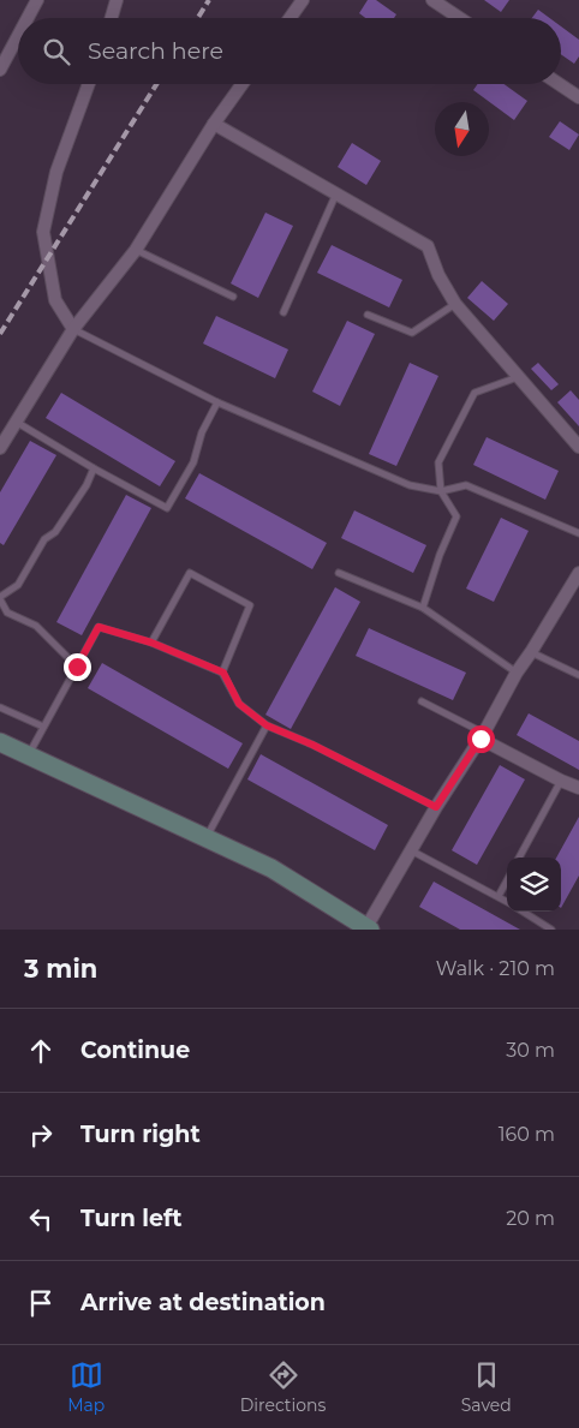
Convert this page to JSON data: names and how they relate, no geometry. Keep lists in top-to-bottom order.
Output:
{
  "north": "bottom",
  "page": {
    "search": "Search here",
    "heading": ["3 min", "Walk · 210 m"],
    "list": [
      ["Continue", "30 m"],
      ["Turn right", "160 m"],
      ["Turn left", "20 m"],
      "Arrive at destination"
    ],
    "nav": ["Map", "Directions", "Saved"]
  }
}
